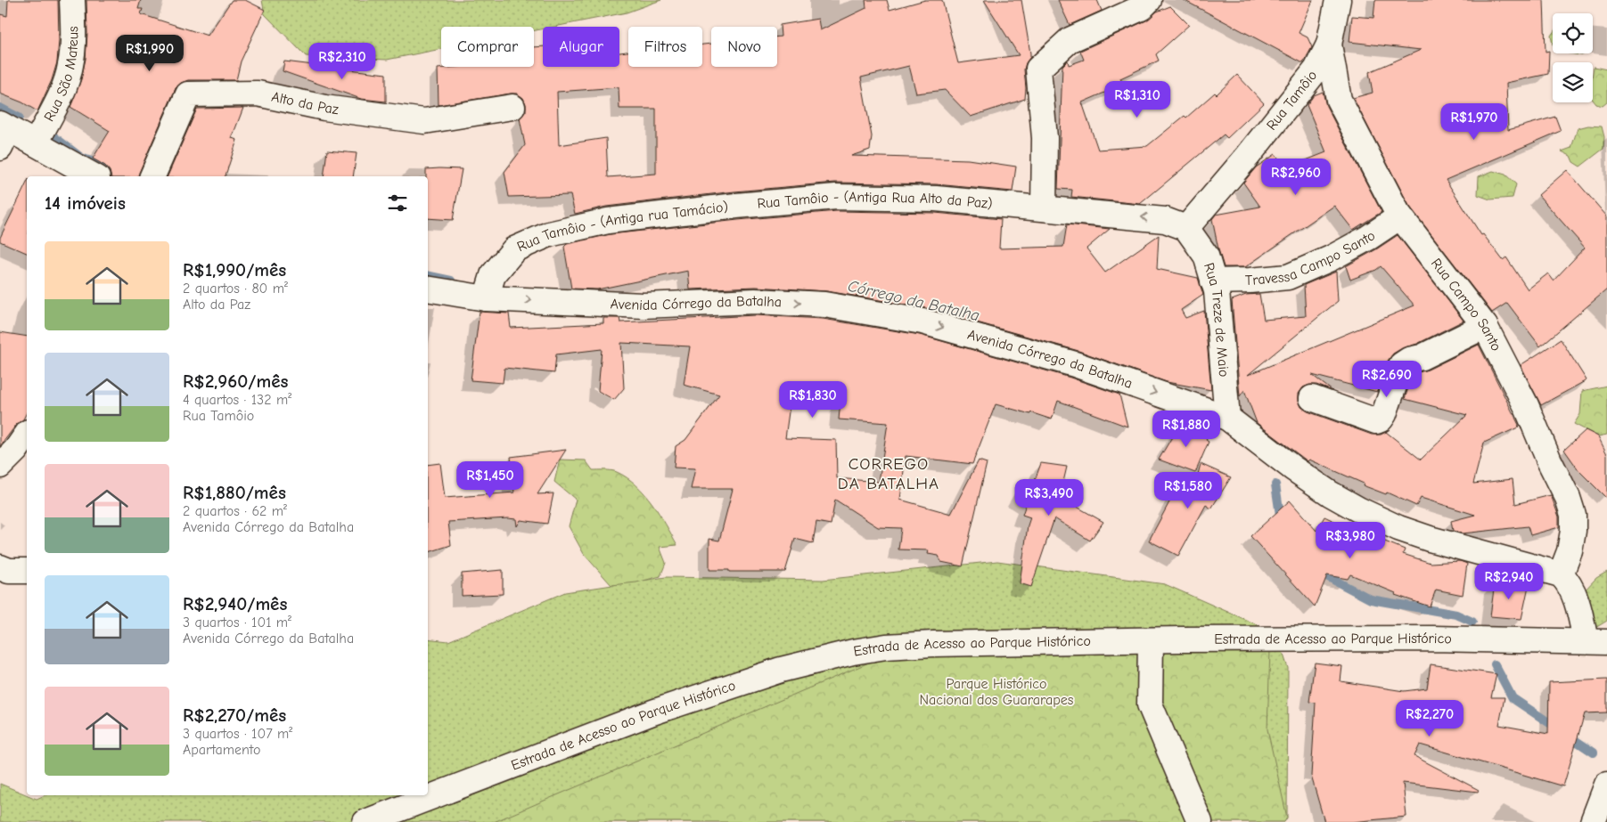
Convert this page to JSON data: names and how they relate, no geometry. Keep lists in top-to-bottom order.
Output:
{
  "streets": {
    "street": [
      "Rua São Mateus",
      "Rua Tamôio",
      "Alto da Paz",
      "Rua Tamôio - (Antiga Rua Alto da Paz)",
      "Rua Tamôio - (Antiga rua Tamácio)",
      "Travessa Campo Santo",
      "Avenida Córrego da Batalha",
      "Rua Campo Santo",
      "Rua Treze de Maio",
      "Estrada de Acesso ao Parque Histórico"
    ]
  },
  "crossings": [
    ["Rua Tamôio", "Rua Tamôio - (Antiga Rua Alto da Paz)"],
    ["Rua Tamôio", "Rua Campo Santo"],
    ["Rua Tamôio", "Rua Treze de Maio"],
    ["Rua Tamôio - (Antiga Rua Alto da Paz)", "Rua Tamôio - (Antiga rua Tamácio)"],
    ["Rua Tamôio - (Antiga Rua Alto da Paz)", "Rua Treze de Maio"],
    ["Rua Tamôio - (Antiga rua Tamácio)", "Avenida Córrego da Batalha"],
    ["Travessa Campo Santo", "Rua Campo Santo"],
    ["Travessa Campo Santo", "Rua Treze de Maio"],
    ["Avenida Córrego da Batalha", "Rua Campo Santo"],
    ["Avenida Córrego da Batalha", "Rua Treze de Maio"]
  ],
  "one_way": ["Avenida Córrego da Batalha"],
  "districts": ["CORREGO DA BATALHA"],
  "water": ["Córrego da Batalha"],
  "parks": ["Parque Histórico Nacional dos Guararapes"],
  "page": {
    "chip": [
      "Comprar",
      "Alugar",
      "Filtros",
      "Novo"
    ],
    "price": [
      "R$1,990",
      "R$2,310",
      "R$1,310",
      "R$1,970",
      "R$2,960",
      "R$2,690",
      "R$1,830",
      "R$1,880",
      "R$1,450",
      "R$1,580",
      "R$3,490",
      "R$3,980",
      "R$2,940",
      "R$2,270"
    ],
    "heading": "14 imóveis",
    "list": [
      {
        "name": "R$1,990/mês",
        "note": "2 quartos · 80 m² · Alto da Paz"
      },
      {
        "name": "R$2,960/mês",
        "note": "4 quartos · 132 m² · Rua Tamôio"
      },
      {
        "name": "R$1,880/mês",
        "note": "2 quartos · 62 m² · Avenida Córrego da Batalha"
      },
      {
        "name": "R$2,940/mês",
        "note": "3 quartos · 101 m² · Avenida Córrego da Batalha"
      },
      {
        "name": "R$2,270/mês",
        "note": "3 quartos · 107 m² · Apartamento"
      }
    ]
  }
}
